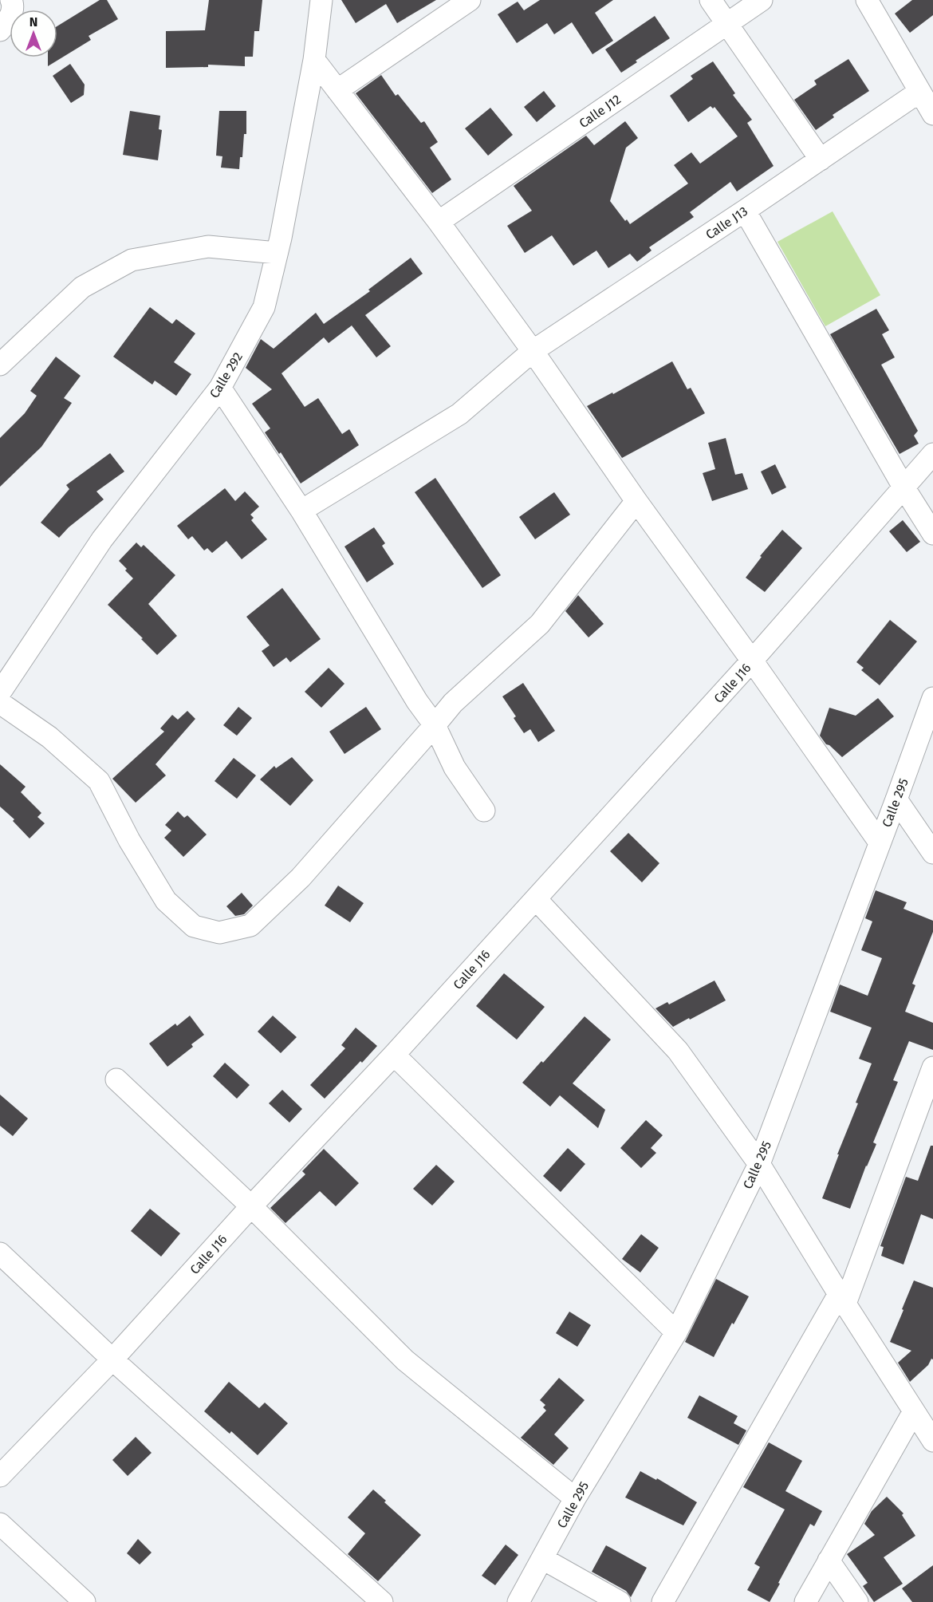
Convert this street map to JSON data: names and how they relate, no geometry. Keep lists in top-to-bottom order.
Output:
{
  "streets": {
    "street": [
      "Calle J12",
      "Calle J13",
      "Calle 292",
      "Calle J16",
      "Calle 295"
    ]
  },
  "north": "top"
}
